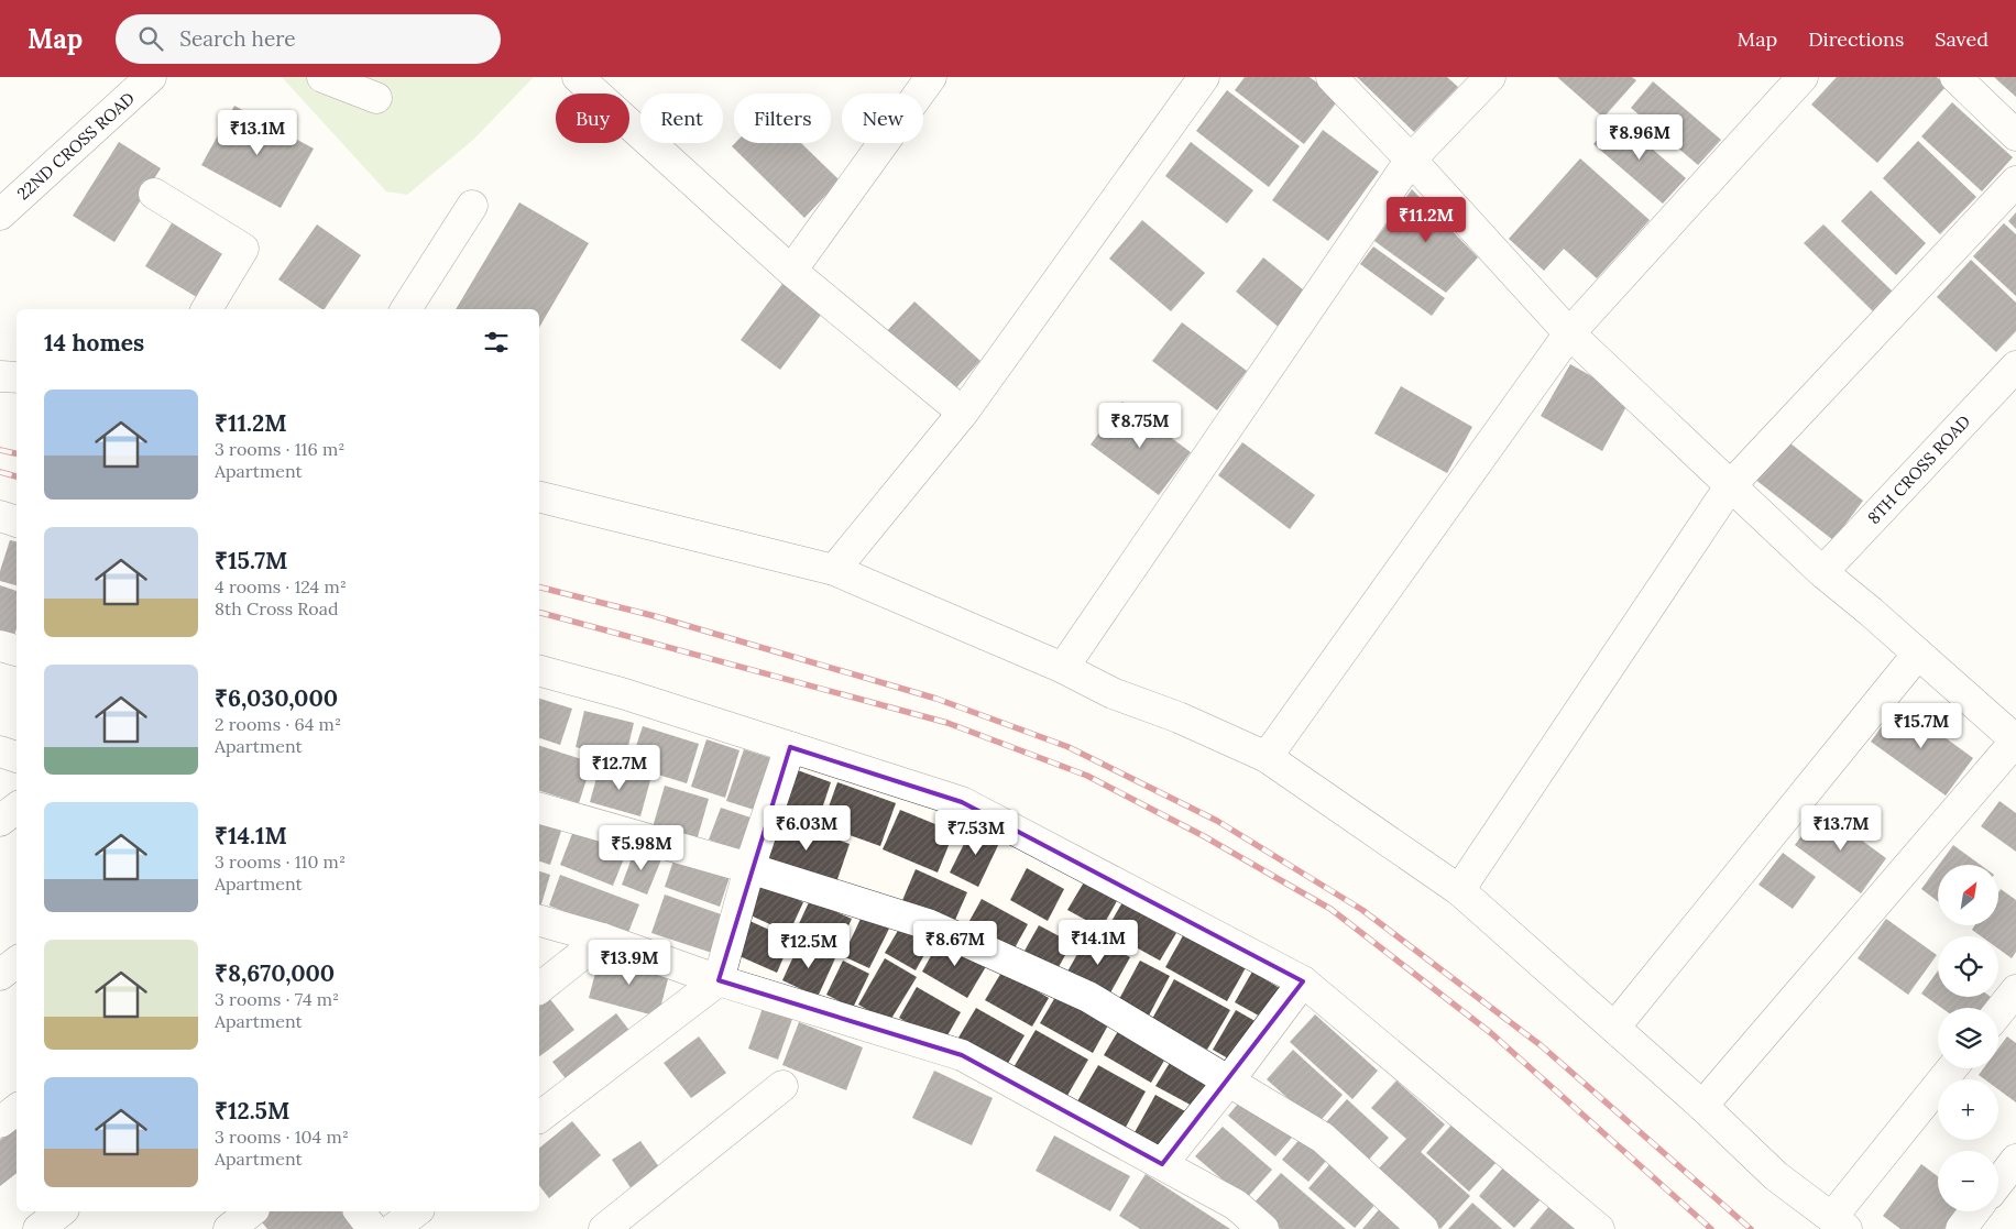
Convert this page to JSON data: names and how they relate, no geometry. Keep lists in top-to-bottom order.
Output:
{
  "streets": {
    "street": ["22ND CROSS ROAD", "8TH CROSS ROAD"]
  },
  "north": "top right",
  "page": {
    "header": "Map",
    "search": "Search here",
    "nav": ["Map", "Directions", "Saved"],
    "chip": [
      "Buy",
      "Rent",
      "Filters",
      "New"
    ],
    "price": [
      "₹13.1M",
      "₹8.96M",
      "₹11.2M",
      "₹8.75M",
      "₹15.7M",
      "₹12.7M",
      "₹6.03M",
      "₹13.7M",
      "₹7.53M",
      "₹5.98M",
      "₹14.1M",
      "₹8.67M",
      "₹12.5M",
      "₹13.9M"
    ],
    "heading": "14 homes",
    "list": [
      {
        "name": "₹11.2M",
        "note": "3 rooms · 116 m² · Apartment"
      },
      {
        "name": "₹15.7M",
        "note": "4 rooms · 124 m² · 8th Cross Road"
      },
      {
        "name": "₹6,030,000",
        "note": "2 rooms · 64 m² · Apartment"
      },
      {
        "name": "₹14.1M",
        "note": "3 rooms · 110 m² · Apartment"
      },
      {
        "name": "₹8,670,000",
        "note": "3 rooms · 74 m² · Apartment"
      },
      {
        "name": "₹12.5M",
        "note": "3 rooms · 104 m² · Apartment"
      }
    ],
    "map_buttons": ["+", "−"]
  }
}
